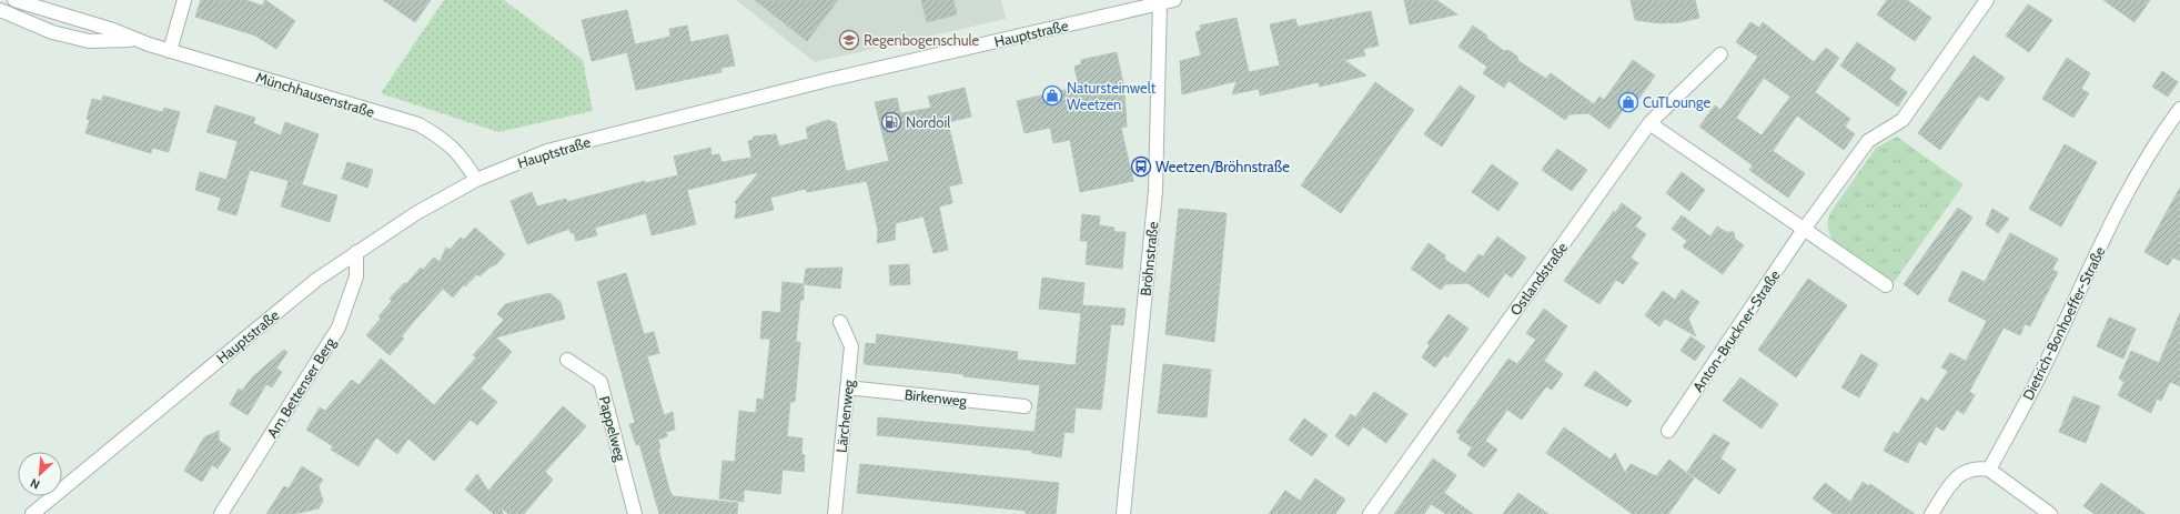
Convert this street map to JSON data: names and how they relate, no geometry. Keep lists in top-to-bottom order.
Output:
{
  "streets": {
    "street": [
      "Hauptstraße",
      "Münchhausenstraße",
      "Bröhnstraße",
      "Ostlandstraße",
      "Dietrich-Bonhoeffer-Straße",
      "Anton-Bruckner-Straße",
      "Am Bettenser Berg",
      "Birkenweg",
      "Lärchenweg",
      "Pappelweg"
    ]
  },
  "crossings": [
    ["Hauptstraße", "Münchhausenstraße"],
    ["Hauptstraße", "Bröhnstraße"],
    ["Hauptstraße", "Am Bettenser Berg"],
    ["Birkenweg", "Lärchenweg"]
  ],
  "places": {
    "school or university": ["Regenbogenschule"],
    "shop": ["Natursteinwelt Weetzen", "CuTLounge"],
    "fuel station": ["Nordoil"],
    "bus stop": ["Weetzen/Bröhnstraße"]
  },
  "north": "bottom left"
}
